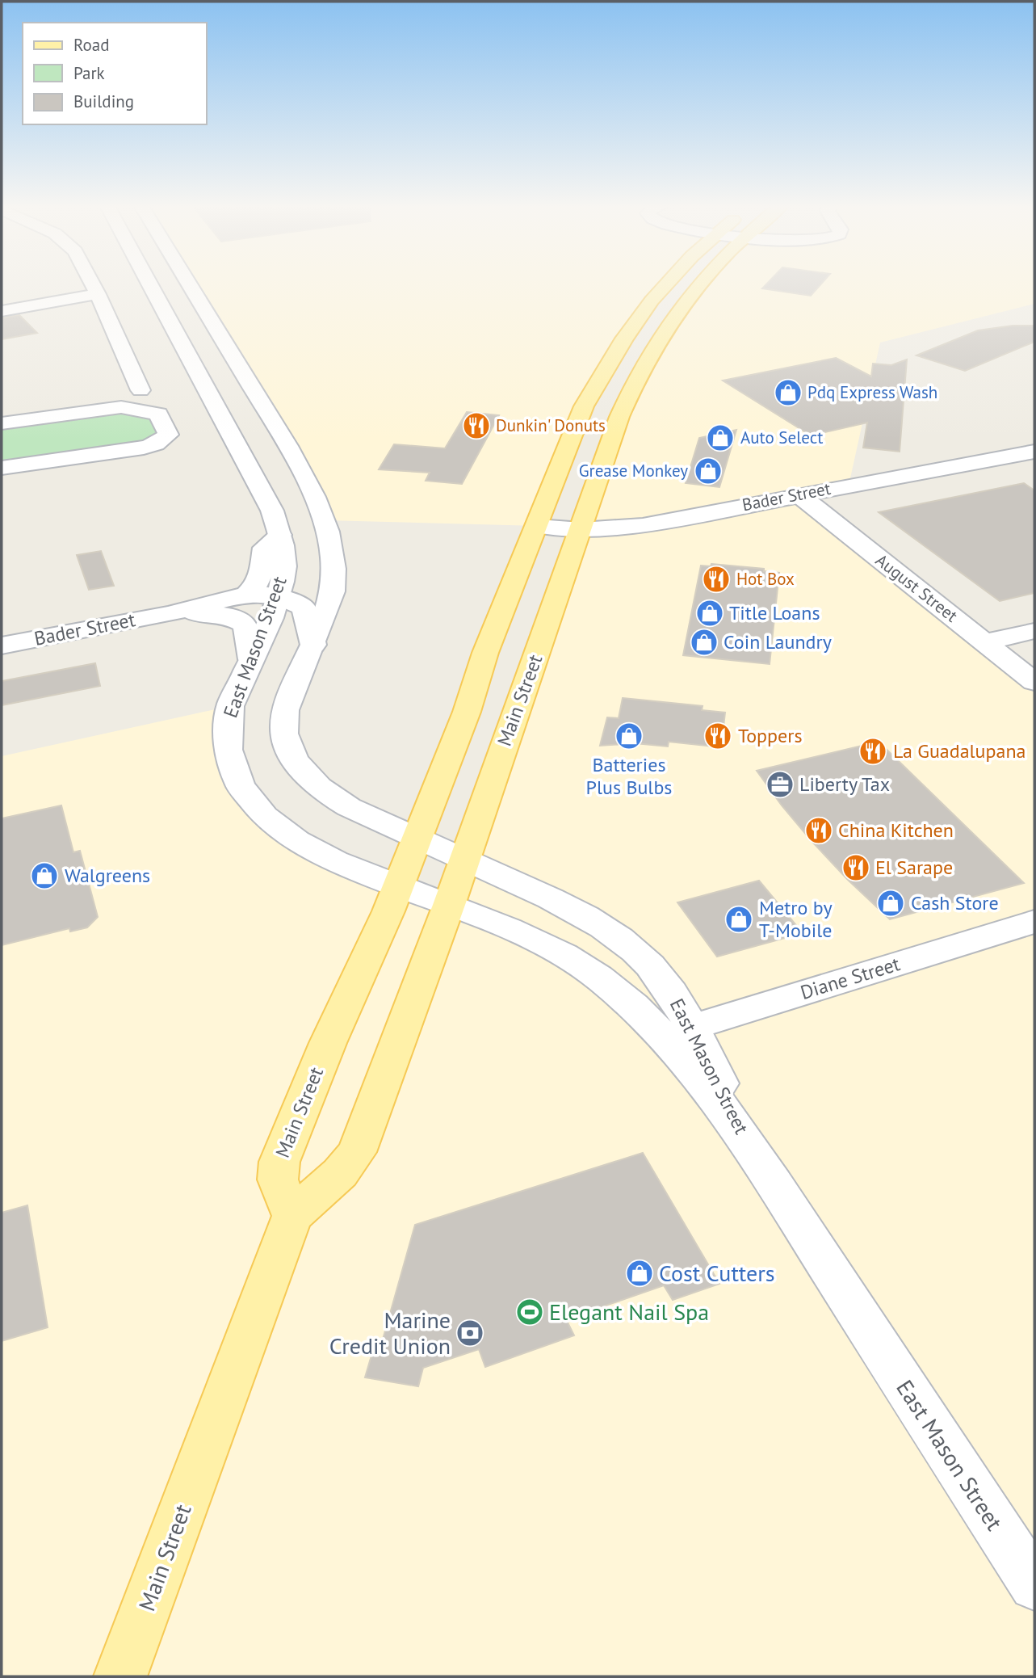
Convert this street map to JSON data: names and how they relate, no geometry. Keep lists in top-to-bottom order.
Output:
{
  "streets": {
    "main road": [
      "Bader Street",
      "August Street",
      "East Mason Street",
      "Main Street",
      "Diane Street"
    ]
  },
  "crossings": [
    ["Bader Street", "August Street"],
    ["Bader Street", "East Mason Street"],
    ["Bader Street", "Main Street"],
    ["East Mason Street", "Main Street"],
    ["East Mason Street", "Diane Street"]
  ],
  "places": {
    "shop": [
      "Pdq Express Wash",
      "Auto Select",
      "Grease Monkey",
      "Title Loans",
      "Coin Laundry",
      "Batteries Plus Bulbs",
      "Walgreens",
      "Cash Store",
      "Metro by T-Mobile",
      "Cost Cutters"
    ],
    "restaurant": [
      "Dunkin' Donuts",
      "Hot Box",
      "Toppers",
      "La Guadalupana",
      "China Kitchen",
      "El Sarape"
    ],
    "office": ["Liberty Tax"],
    "sports": ["Elegant Nail Spa"],
    "bank": ["Marine Credit Union"]
  },
  "legend": ["Road", "Park", "Building"]
}
